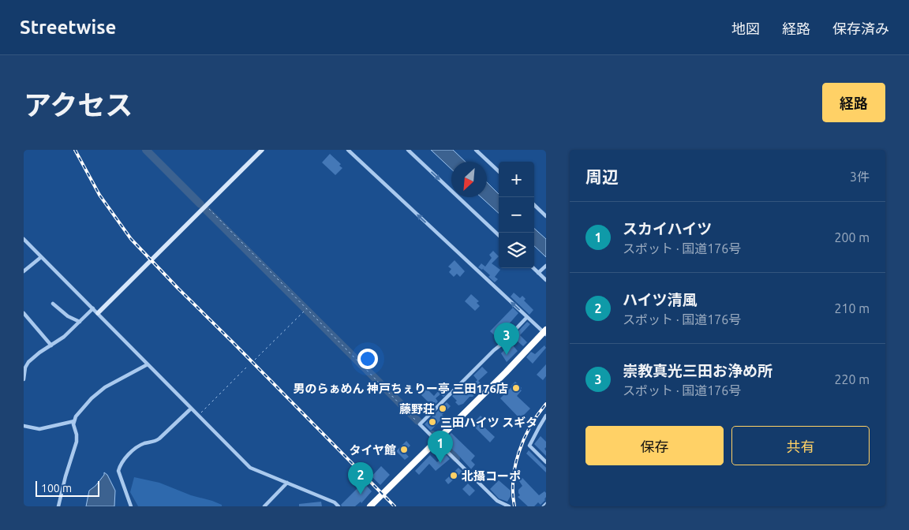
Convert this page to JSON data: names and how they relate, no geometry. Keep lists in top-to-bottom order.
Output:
{
  "places": [
    "男のらぁめん 神戸ちぇりー亭 三田176店",
    "藤野荘",
    "三田ハイツ スギタ",
    "タイヤ館",
    "北攝コーポ"
  ],
  "scale_bar": "100 m",
  "north": "bottom left",
  "page": {
    "header": "Streetwise",
    "nav": ["地図", "経路", "保存済み"],
    "title": "アクセス",
    "buttons": [
      "経路",
      ["保存", "共有"]
    ],
    "heading": ["周辺", "3件"],
    "map_buttons": ["+", "−"],
    "list": [
      {
        "mark": "1",
        "name": "スカイハイツ",
        "note": "スポット · 国道176号",
        "value": "200 m"
      },
      {
        "mark": "2",
        "name": "ハイツ清風",
        "note": "スポット · 国道176号",
        "value": "210 m"
      },
      {
        "mark": "3",
        "name": "崇教真光三田お浄め所",
        "note": "スポット · 国道176号",
        "value": "220 m"
      }
    ],
    "pins": ["3", "1", "2"],
    "scale": "100 m"
  }
}
